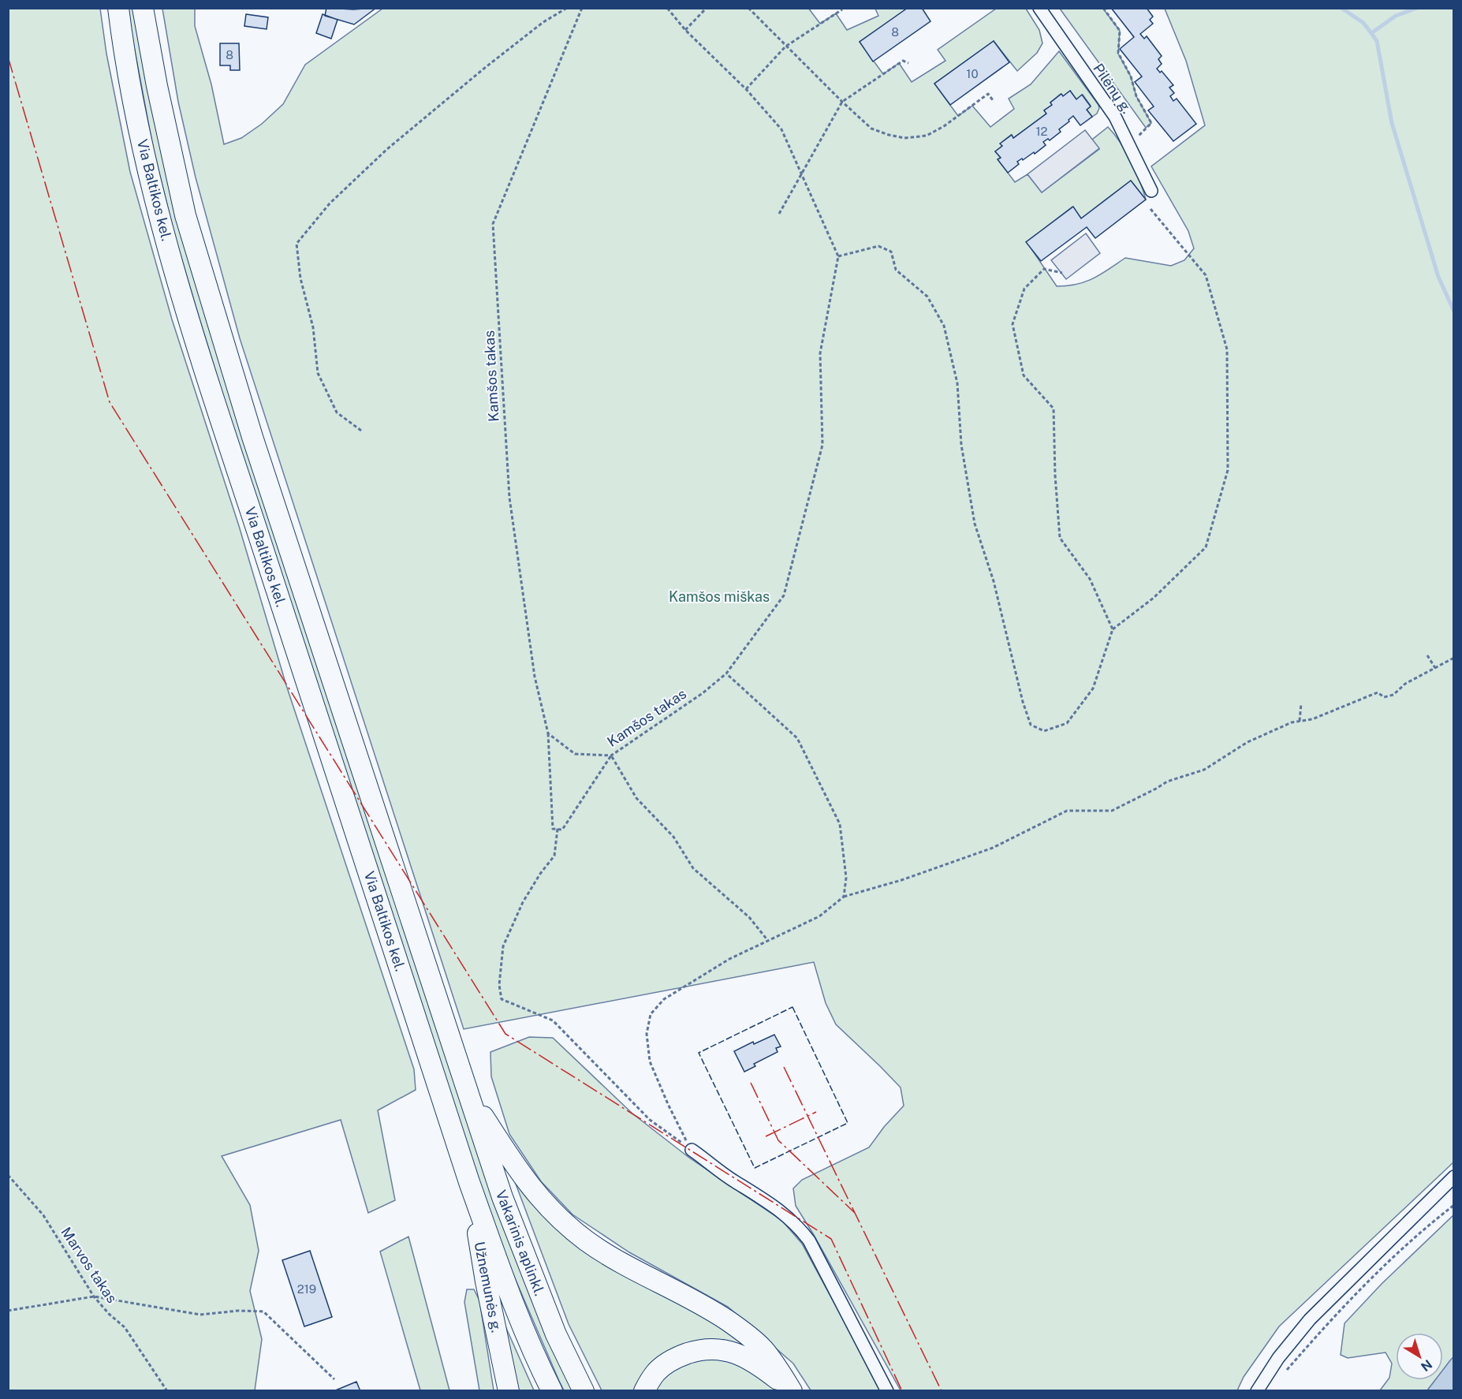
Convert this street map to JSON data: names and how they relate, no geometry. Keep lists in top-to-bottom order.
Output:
{
  "streets": {
    "highway": ["Via Baltikos kel.", "Vakarinis aplinkl.", "Užnemunės g."],
    "street": ["Pilėnų g."],
    "path": ["Kamšos takas", "Marvos takas"]
  },
  "crossings": [
    ["Via Baltikos kel.", "Vakarinis aplinkl."],
    ["Vakarinis aplinkl.", "Užnemunės g."]
  ],
  "parks": ["Kamšos miškas"],
  "house_numbers": [
    "8",
    "8",
    "10",
    "12",
    "219"
  ],
  "north": "bottom right"
}
